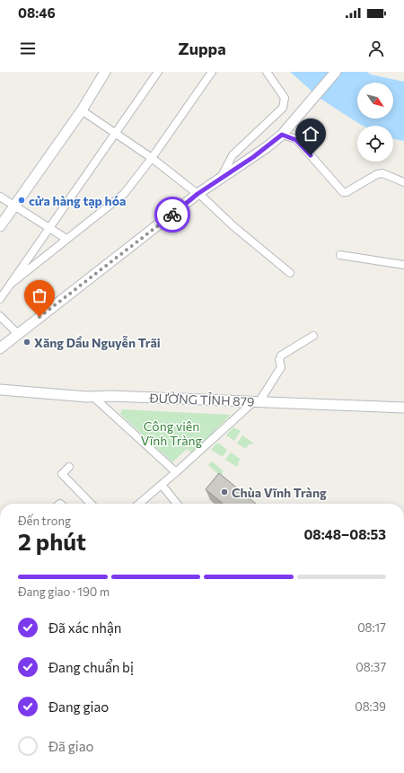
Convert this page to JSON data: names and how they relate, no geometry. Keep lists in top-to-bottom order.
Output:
{
  "streets": {
    "main road": ["ĐƯỜNG TỈNH 879"]
  },
  "parks": ["Công viên Vĩnh Tràng"],
  "places": ["cửa hàng tạp hóa", "Xăng Dầu Nguyễn Trãi", "Chùa Vĩnh Tràng"],
  "north": "bottom right",
  "page": {
    "status": "08:46",
    "header": "Zuppa",
    "heading": ["2 phút", "Đến trong", "08:48–08:53"],
    "bar": "Đang giao · 190 m",
    "list": [
      ["Đã xác nhận", "08:17"],
      ["Đang chuẩn bị", "08:37"],
      ["Đang giao", "08:39"],
      "Đã giao"
    ]
  }
}
